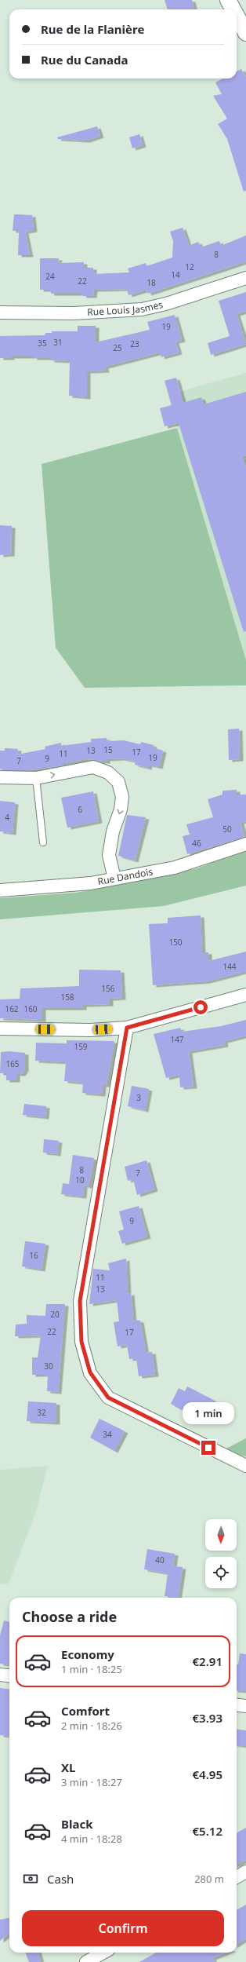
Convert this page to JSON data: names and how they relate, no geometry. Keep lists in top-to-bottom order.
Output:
{
  "streets": {
    "street": ["Rue Louis Jasmes", "Rue Dandois"]
  },
  "house_numbers": [
    "8",
    "12",
    "14",
    "24",
    "22",
    "18",
    "19",
    "31",
    "35",
    "23",
    "25",
    "15",
    "13",
    "17",
    "11",
    "19",
    "9",
    "7",
    "6",
    "4",
    "50",
    "46",
    "150",
    "144",
    "156",
    "158",
    "162",
    "160",
    "147",
    "159",
    "165",
    "3",
    "8",
    "7",
    "10",
    "9",
    "16",
    "11",
    "13",
    "20",
    "22",
    "17",
    "30",
    "32",
    "34",
    "40"
  ],
  "north": "bottom",
  "page": {
    "banner": ["Rue de la Flanière", "Rue du Canada"],
    "bubble": "1 min",
    "heading": "Choose a ride",
    "list": [
      {
        "name": "Economy",
        "note": "1 min · 18:25",
        "value": "€2.91"
      },
      {
        "name": "Comfort",
        "note": "2 min · 18:26",
        "value": "€3.93"
      },
      {
        "name": "XL",
        "note": "3 min · 18:27",
        "value": "€4.95"
      },
      {
        "name": "Black",
        "note": "4 min · 18:28",
        "value": "€5.12"
      }
    ],
    "pay": ["Cash", "280 m"],
    "buttons": "Confirm"
  }
}
